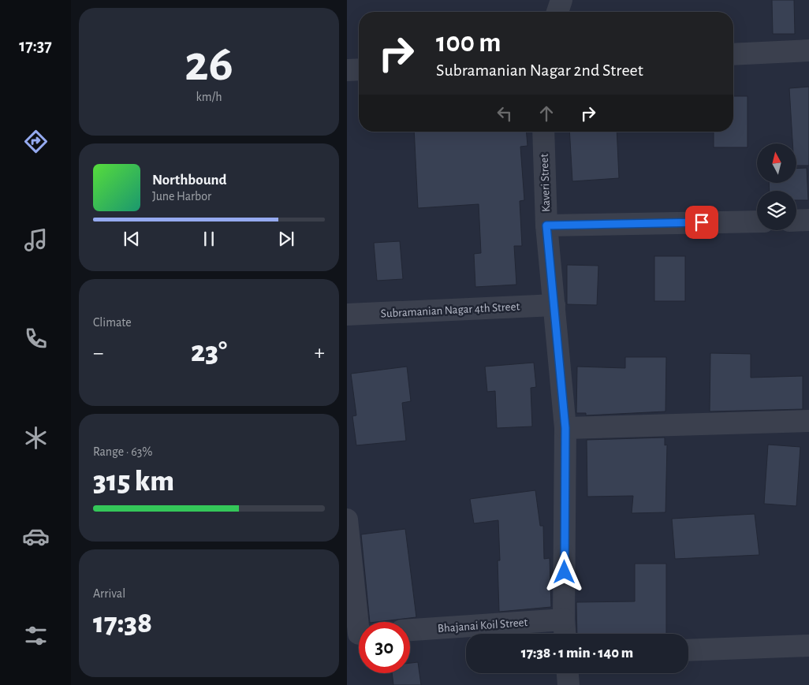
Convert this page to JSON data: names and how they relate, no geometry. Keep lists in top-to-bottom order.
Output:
{
  "streets": {
    "street": ["Kaveri Street", "Subramanian Nagar 4th Street", "Bhajanai Koil Street"]
  },
  "crossings": [
    ["Kaveri Street", "Subramanian Nagar 4th Street"],
    ["Kaveri Street", "Bhajanai Koil Street"]
  ],
  "north": "top",
  "page": {
    "tabs": "17:37",
    "tile": [
      ["26", "km/h"],
      "Climate",
      ["Range · 63%", "315 km"],
      ["Arrival", "17:38"]
    ],
    "turn": ["100 m", "Subramanian Nagar 2nd Street"],
    "song": ["Northbound", "June Harbor"],
    "heat": ["−", "23°", "+"],
    "limit": "30",
    "trip": "17:38 · 1 min · 140 m"
  }
}
